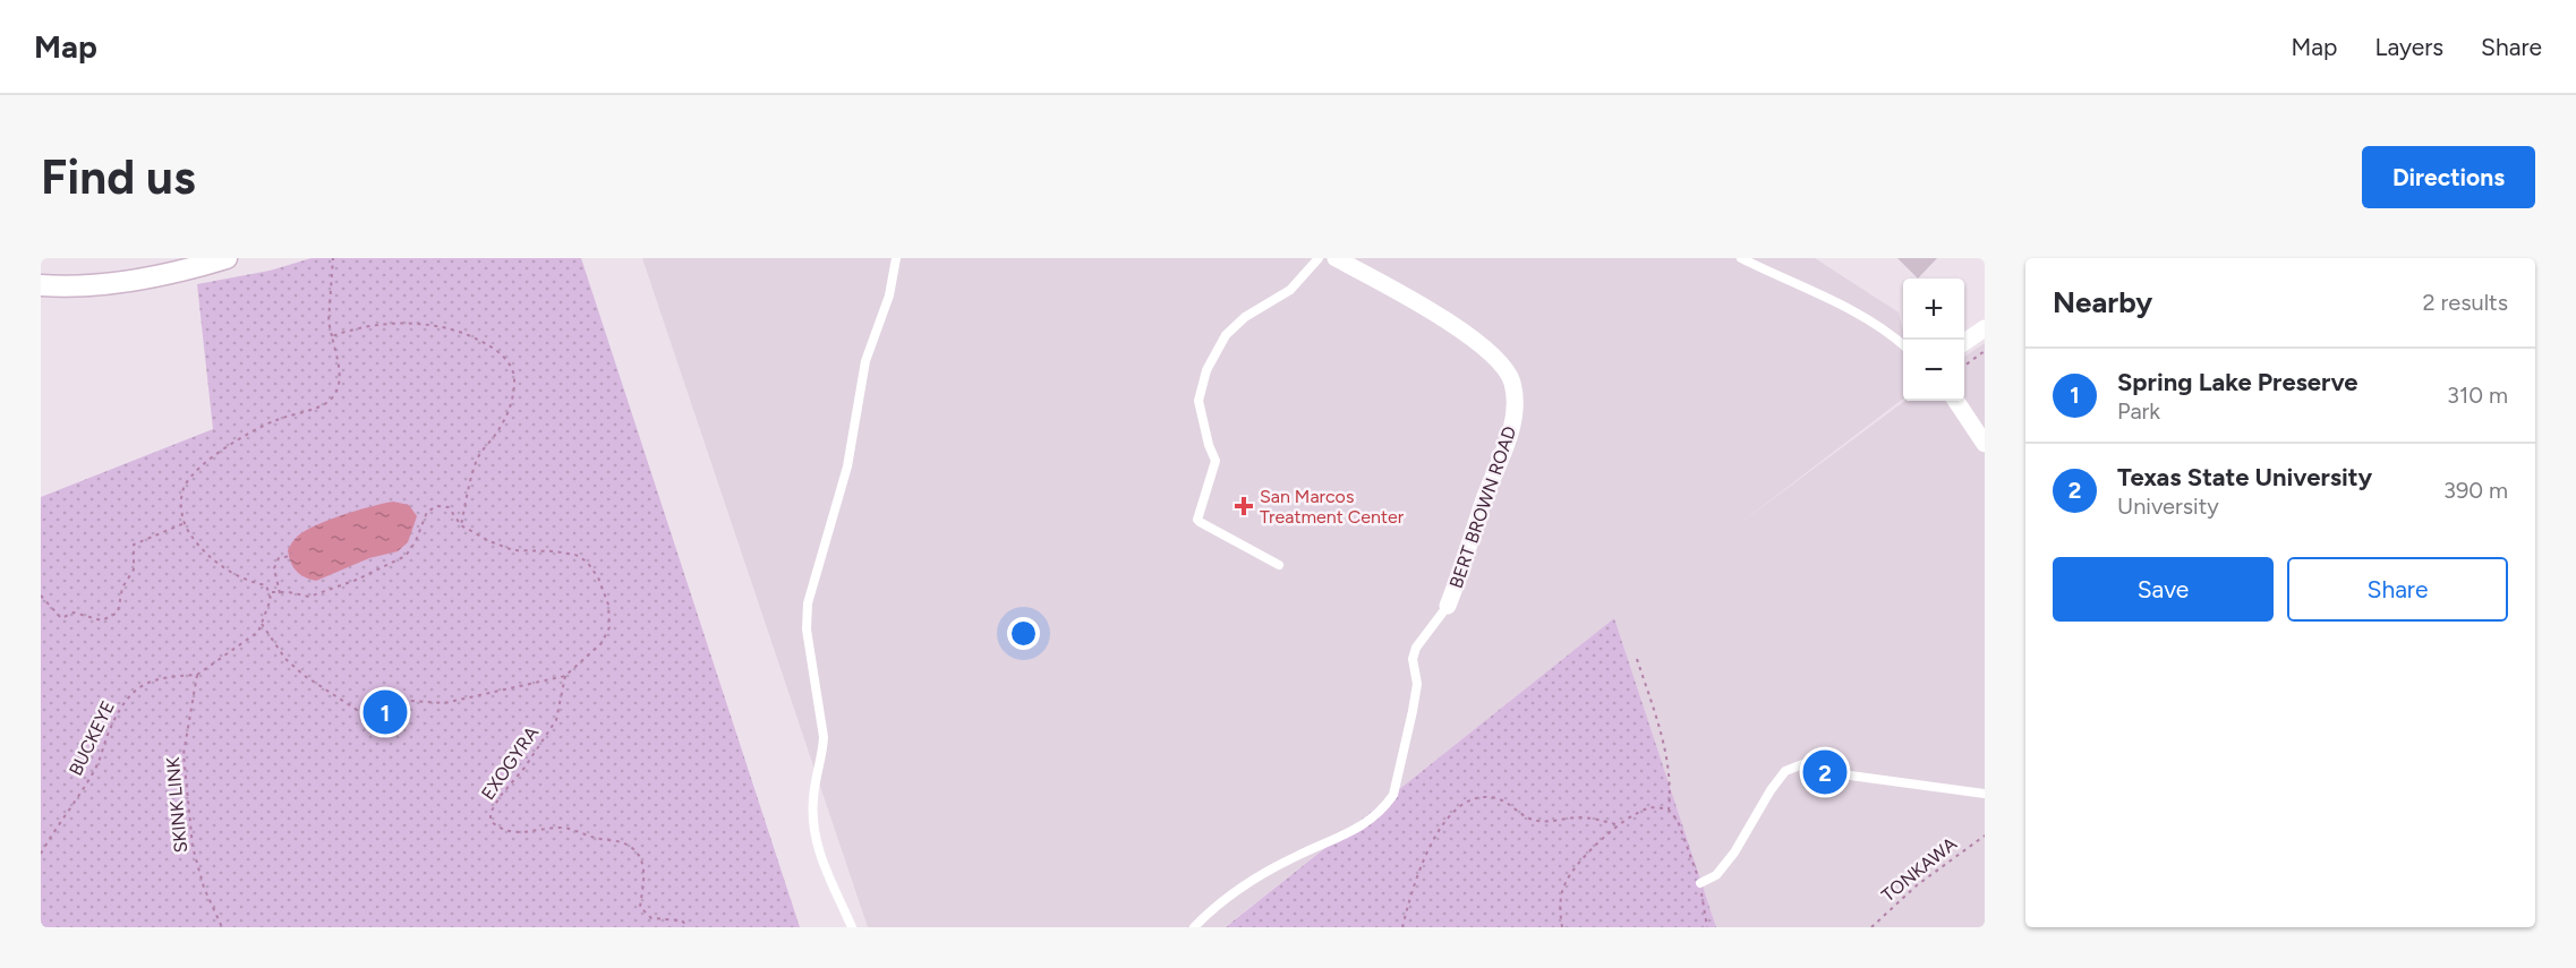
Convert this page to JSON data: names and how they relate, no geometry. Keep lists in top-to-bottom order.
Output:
{
  "streets": {
    "street": ["BERT BROWN ROAD"],
    "path": [
      "BUCKEYE",
      "EXOGYRA",
      "SKINK LINK",
      "TONKAWA"
    ]
  },
  "crossings": [
    ["BUCKEYE", "SKINK LINK"]
  ],
  "places": {
    "health": ["San Marcos Treatment Center"]
  },
  "page": {
    "header": "Map",
    "nav": ["Map", "Layers", "Share"],
    "buttons": [
      "Directions",
      ["Save", "Share"]
    ],
    "title": "Find us",
    "heading": ["Nearby", "2 results"],
    "map_buttons": ["+", "−"],
    "list": [
      {
        "mark": "1",
        "name": "Spring Lake Preserve",
        "note": "Park",
        "value": "310 m"
      },
      {
        "mark": "2",
        "name": "Texas State University",
        "note": "University",
        "value": "390 m"
      }
    ],
    "pins": ["1", "2"]
  }
}
